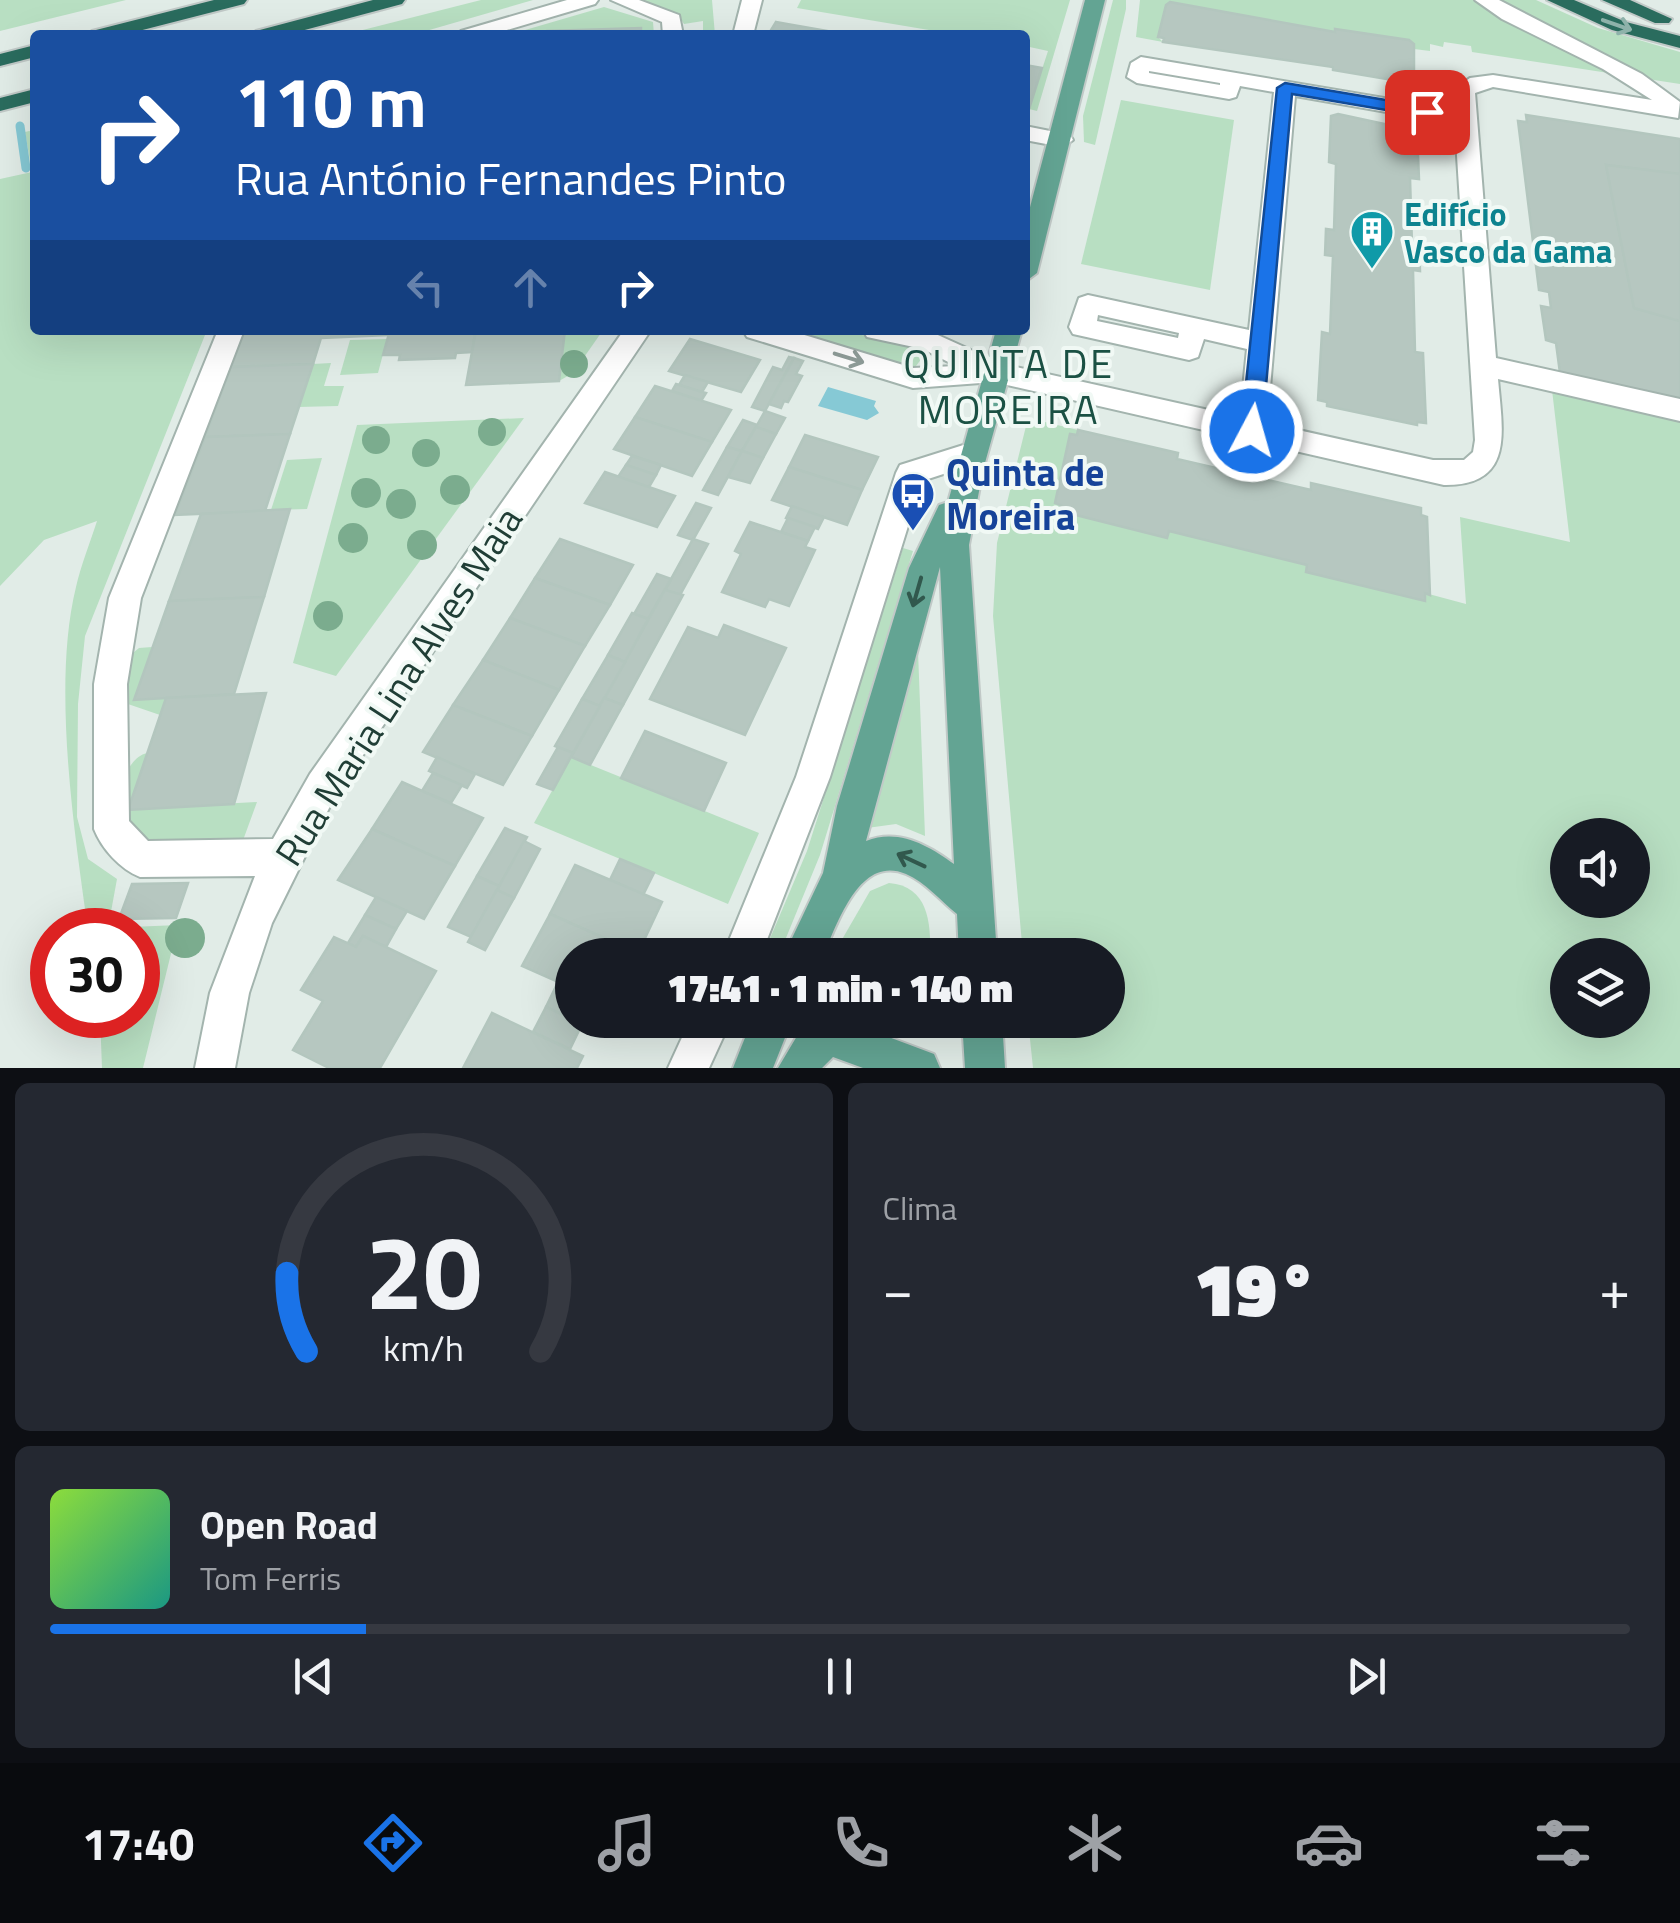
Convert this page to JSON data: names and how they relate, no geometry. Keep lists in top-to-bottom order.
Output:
{
  "streets": {
    "street": ["Rua Maria Lina Alves Maia"]
  },
  "districts": ["QUINTA DE MOREIRA"],
  "places": {
    "building": ["Edifício Vasco da Gama"],
    "bus stop": ["Quinta de Moreira"]
  },
  "page": {
    "turn": ["110 m", "Rua António Fernandes Pinto"],
    "limit": "30",
    "trip": "17:41 · 1 min · 140 m",
    "tile": "Clima",
    "heat": ["−", "19°", "+"],
    "song": ["Open Road", "Tom Ferris"],
    "tabs": "17:40",
    "gauge": ["20", "km/h"]
  }
}
